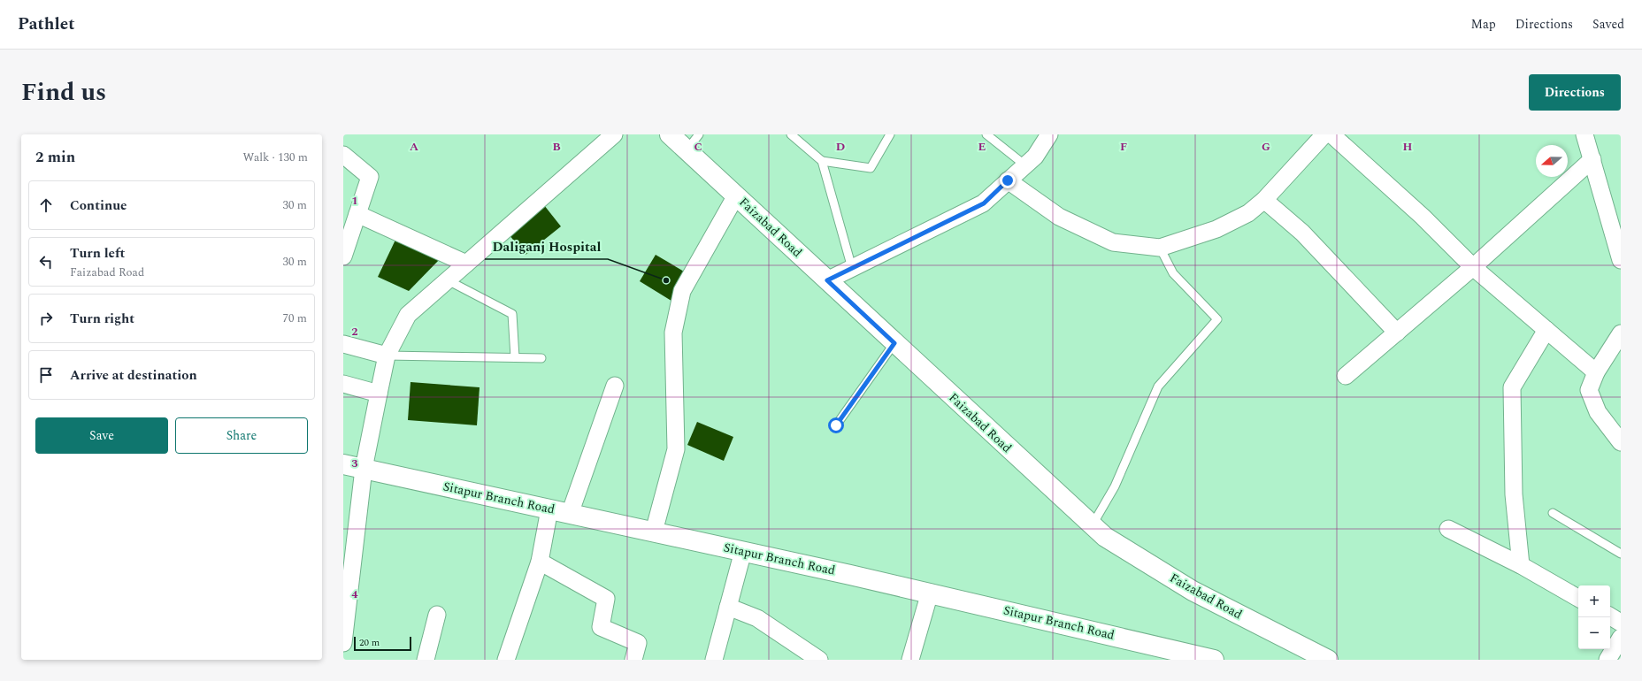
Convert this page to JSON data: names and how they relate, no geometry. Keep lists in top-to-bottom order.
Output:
{
  "streets": {
    "street": ["Faizabad Road", "Sitapur Branch Road"]
  },
  "places": ["Daliganj Hospital"],
  "scale_bar": "20 m",
  "north": "left",
  "page": {
    "header": "Pathlet",
    "nav": ["Map", "Directions", "Saved"],
    "title": "Find us",
    "buttons": [
      "Directions",
      ["Save", "Share"]
    ],
    "heading": ["2 min", "Walk · 130 m"],
    "list": [
      ["Continue", "30 m"],
      ["Turn left", "Faizabad Road", "30 m"],
      ["Turn right", "70 m"],
      "Arrive at destination"
    ],
    "map_buttons": ["+", "−"],
    "scale": "20 m"
  },
  "grid": {
    "columns": [
      "A",
      "B",
      "C",
      "D",
      "E",
      "F",
      "G",
      "H"
    ],
    "rows": [
      "1",
      "2",
      "3",
      "4"
    ]
  }
}
